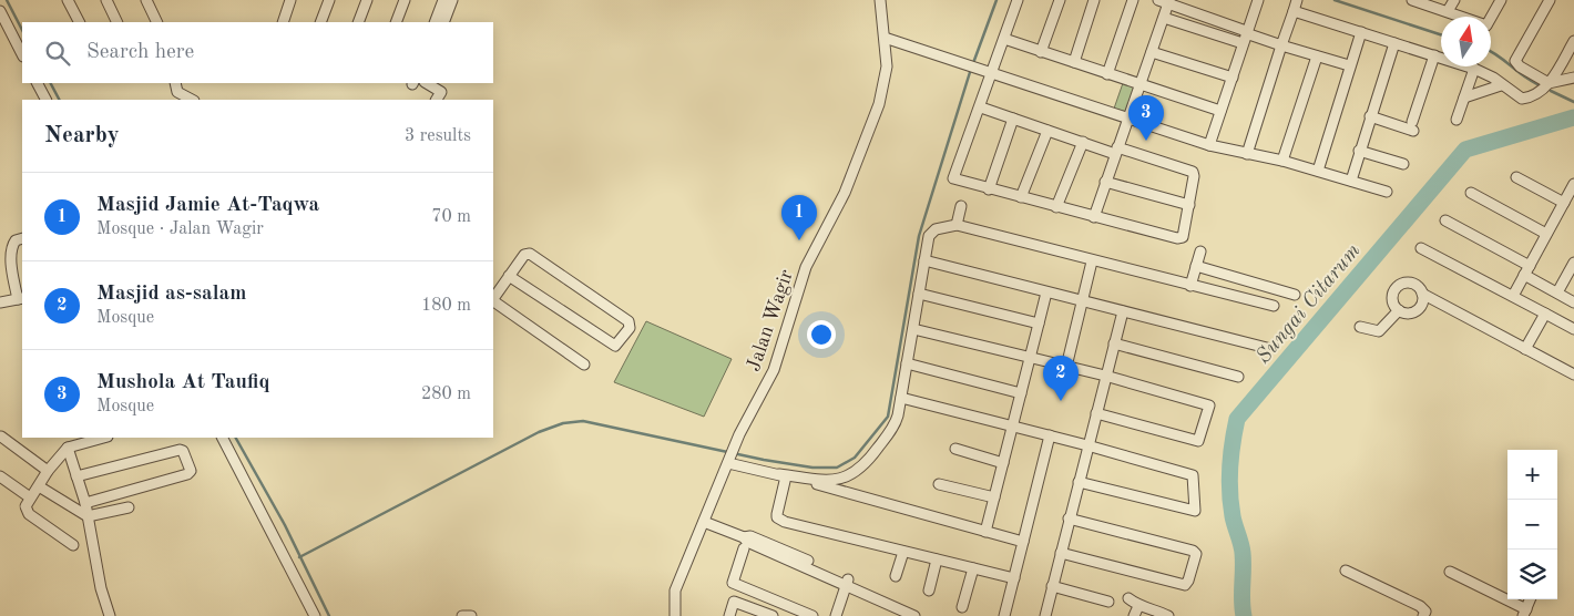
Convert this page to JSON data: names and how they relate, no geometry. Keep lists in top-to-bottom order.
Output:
{
  "streets": {
    "street": ["Jalan Wagir"]
  },
  "water": ["Sungai Citarum"],
  "north": "top",
  "page": {
    "search": "Search here",
    "pins": ["3", "1", "2"],
    "heading": ["Nearby", "3 results"],
    "list": [
      {
        "mark": "1",
        "name": "Masjid Jamie At-Taqwa",
        "note": "Mosque · Jalan Wagir",
        "value": "70 m"
      },
      {
        "mark": "2",
        "name": "Masjid as-salam",
        "note": "Mosque",
        "value": "180 m"
      },
      {
        "mark": "3",
        "name": "Mushola At Taufiq",
        "note": "Mosque",
        "value": "280 m"
      }
    ],
    "map_buttons": ["+", "−"]
  }
}
